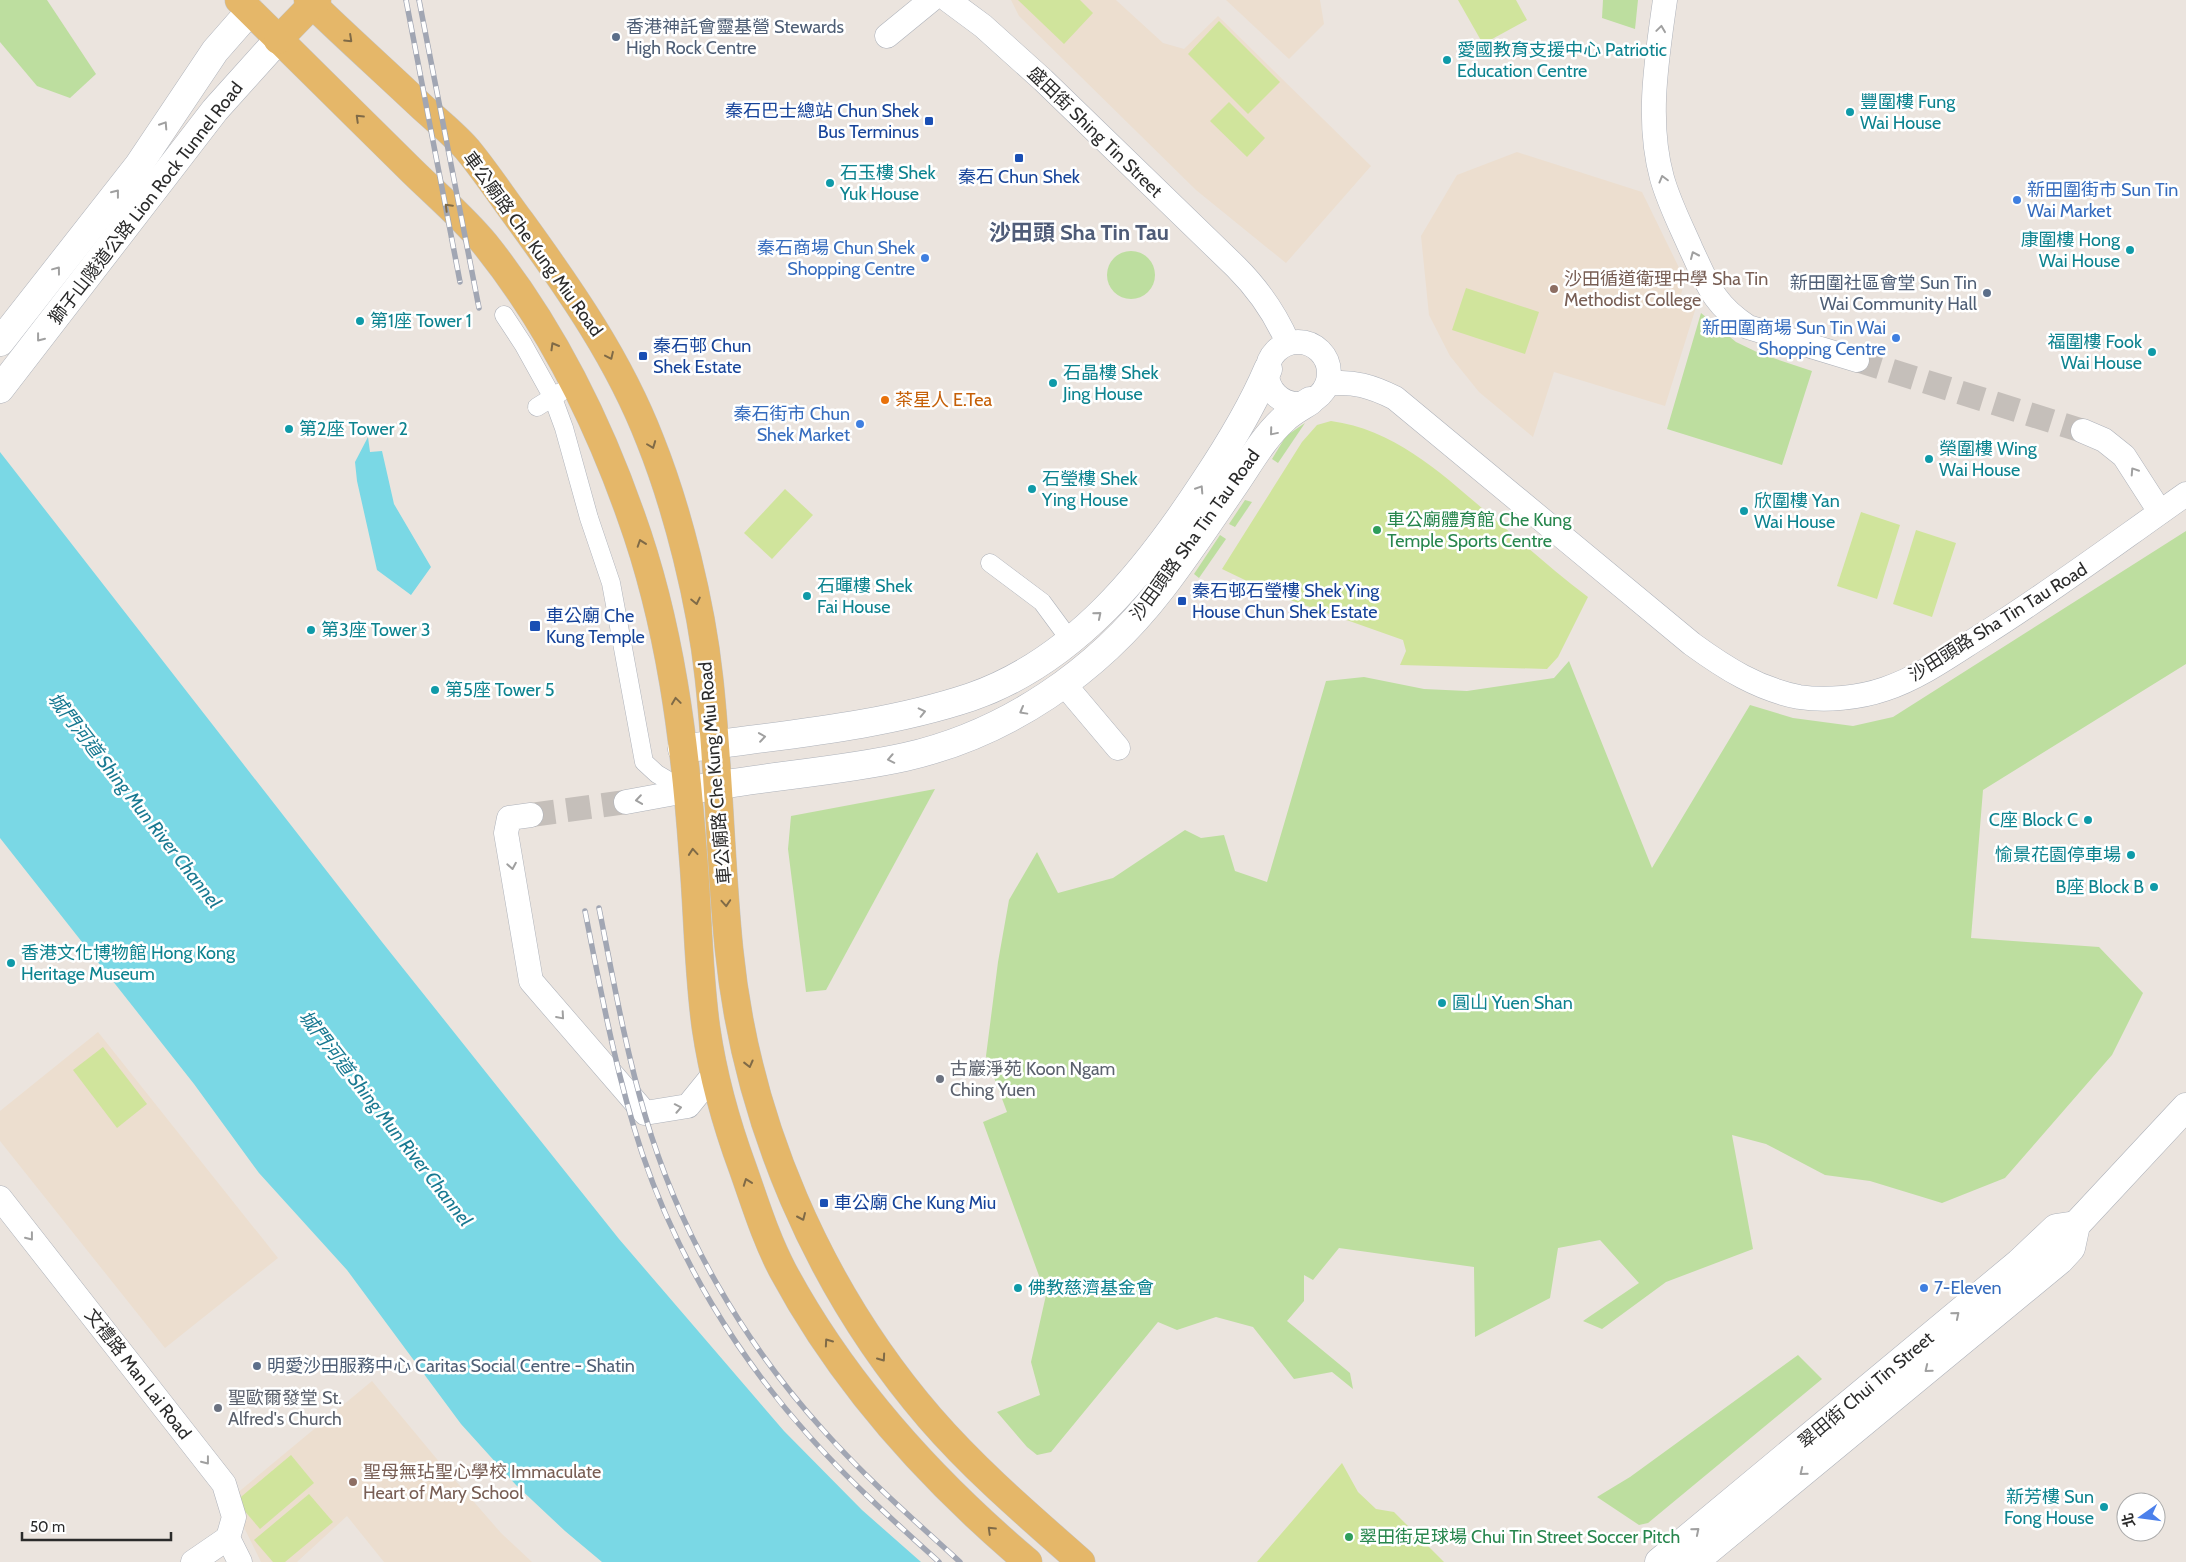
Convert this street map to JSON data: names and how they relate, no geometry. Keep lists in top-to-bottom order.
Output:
{
  "streets": {
    "main road": ["獅子山隧道公路 Lion Rock Tunnel Road", "車公廟路 Che Kung Miu Road"],
    "street": [
      "盛田街 Shing Tin Street",
      "沙田頭路 Sha Tin Tau Road",
      "文禮路 Man Lai Road",
      "翠田街 Chui Tin Street"
    ]
  },
  "crossings": [
    ["盛田街 Shing Tin Street", "沙田頭路 Sha Tin Tau Road"],
    ["獅子山隧道公路 Lion Rock Tunnel Road", "車公廟路 Che Kung Miu Road"],
    ["車公廟路 Che Kung Miu Road", "沙田頭路 Sha Tin Tau Road"]
  ],
  "one_way": ["文禮路 Man Lai Road"],
  "districts": ["沙田頭 Sha Tin Tau"],
  "water": ["城門河道 Shing Mun River Channel"],
  "places": {
    "other": [
      "香港神託會靈基營 Stewards High Rock Centre",
      "愛國教育支援中心 Patriotic Education Centre",
      "豐圍樓 Fung Wai House",
      "石玉樓 Shek Yuk House",
      "新田圍街市 Sun Tin Wai Market",
      "康圍樓 Hong Wai House",
      "秦石商場 Chun Shek Shopping Centre",
      "沙田循道衛理中學 Sha Tin Methodist College",
      "新田圍社區會堂 Sun Tin Wai Community Hall",
      "第1座 Tower 1",
      "新田圍商場 Sun Tin Wai Shopping Centre",
      "福圍樓 Fook Wai House",
      "石晶樓 Shek Jing House",
      "茶星人 E.Tea",
      "秦石街市 Chun Shek Market",
      "第2座 Tower 2",
      "榮圍樓 Wing Wai House",
      "石瑩樓 Shek Ying House",
      "欣圍樓 Yan Wai House",
      "車公廟體育館 Che Kung Temple Sports Centre",
      "石暉樓 Shek Fai House",
      "第3座 Tower 3",
      "第5座 Tower 5",
      "C座 Block C",
      "愉景花園停車場",
      "B座 Block B",
      "香港文化博物館 Hong Kong Heritage Museum",
      "圓山 Yuen Shan",
      "古巖淨苑 Koon Ngam Ching Yuen",
      "佛教慈濟基金會",
      "7-Eleven",
      "明愛沙田服務中心 Caritas Social Centre - Shatin",
      "聖歐爾發堂 St. Alfred's Church",
      "聖母無玷聖心學校 Immaculate Heart of Mary School",
      "新芳樓 Sun Fong House",
      "翠田街足球場 Chui Tin Street Soccer Pitch"
    ],
    "transit": [
      "秦石巴士總站 Chun Shek Bus Terminus",
      "秦石 Chun Shek",
      "秦石邨 Chun Shek Estate",
      "秦石邨石瑩樓 Shek Ying House Chun Shek Estate",
      "車公廟 Che Kung Temple",
      "車公廟 Che Kung Miu"
    ]
  },
  "scale_bar": "50 m",
  "north": "left"
}
